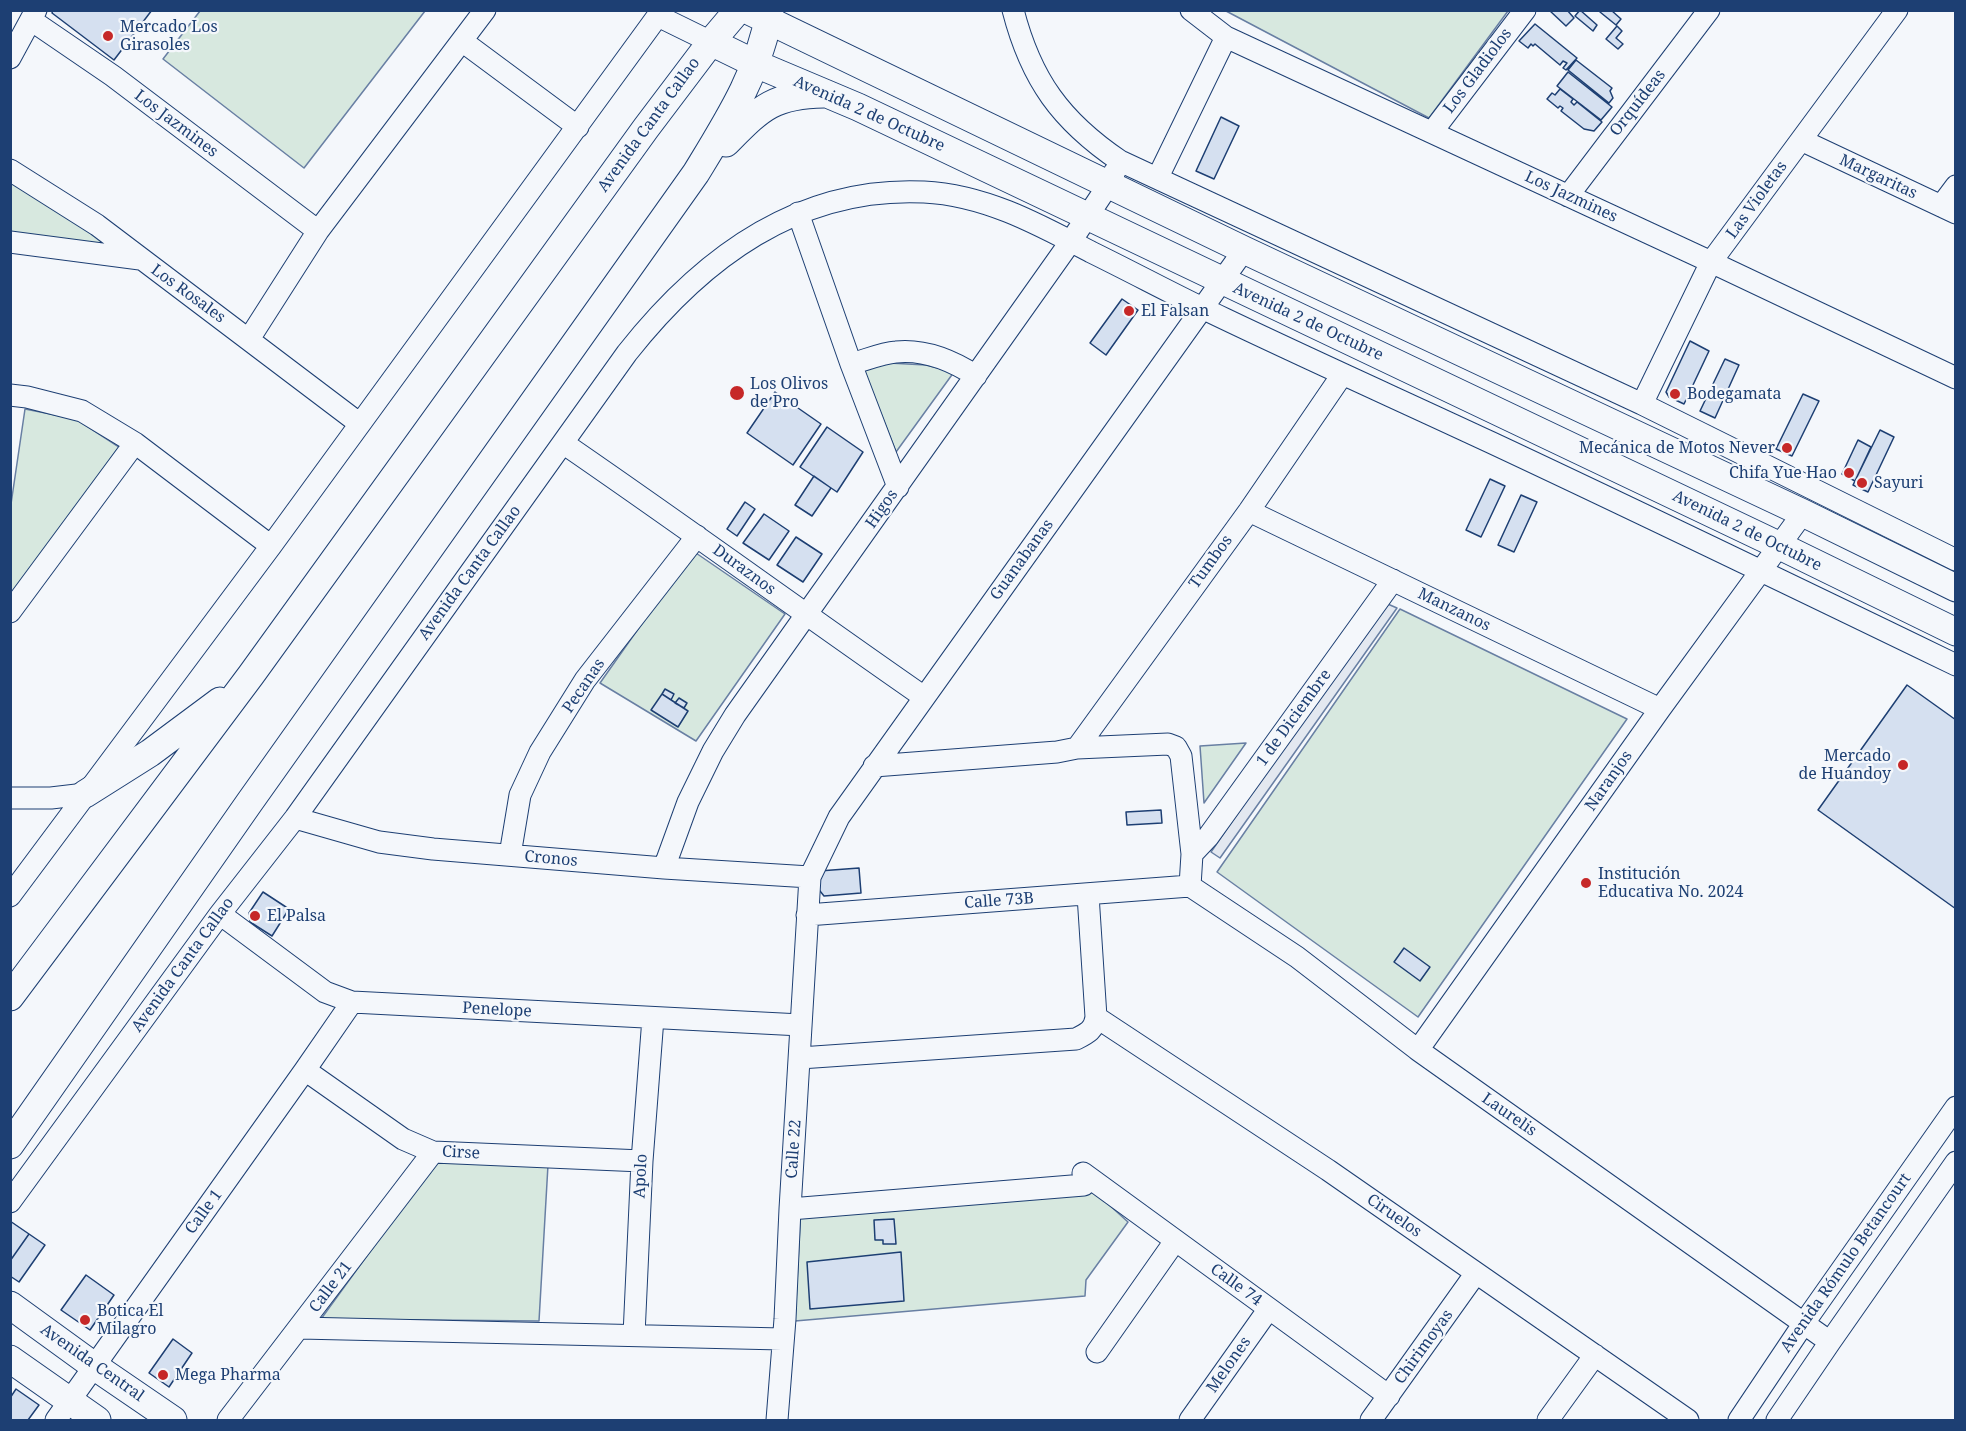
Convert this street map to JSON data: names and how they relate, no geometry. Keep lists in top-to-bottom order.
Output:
{
  "streets": {
    "main road": ["Avenida 2 de Octubre", "Avenida Canta Callao", "Avenida Central"],
    "street": [
      "Los Gladiolos",
      "Orquídeas",
      "Los Jazmines",
      "Margaritas",
      "Las Violetas",
      "Los Rosales",
      "Higos",
      "Guanabanas",
      "Tumbos",
      "Duraznos",
      "Manzanos",
      "Pecanas",
      "1 de Diciembre",
      "Naranjos",
      "Cronos",
      "Calle 73B",
      "Penelope",
      "Laurelis",
      "Calle 22",
      "Cirse",
      "Apolo",
      "Calle 1",
      "Ciruelos",
      "Avenida Rómulo Betancourt",
      "Calle 74",
      "Calle 21",
      "Chirimoyas",
      "Melones"
    ]
  },
  "crossings": [
    ["Los Gladiolos", "Los Jazmines"],
    ["Orquídeas", "Los Jazmines"],
    ["Avenida 2 de Octubre", "Avenida Canta Callao"],
    ["Avenida 2 de Octubre", "Higos"],
    ["Avenida 2 de Octubre", "Guanabanas"],
    ["Avenida 2 de Octubre", "Tumbos"],
    ["Avenida 2 de Octubre", "Naranjos"],
    ["Los Jazmines", "Las Violetas"],
    ["Avenida Canta Callao", "Higos"],
    ["Avenida Canta Callao", "Duraznos"],
    ["Avenida Canta Callao", "Cronos"],
    ["Avenida Canta Callao", "Penelope"],
    ["Margaritas", "Las Violetas"],
    ["Higos", "Duraznos"],
    ["Higos", "Cronos"],
    ["Guanabanas", "Duraznos"],
    ["Guanabanas", "Cronos"],
    ["Guanabanas", "Calle 22"],
    ["Tumbos", "Manzanos"],
    ["Duraznos", "Pecanas"],
    ["Manzanos", "1 de Diciembre"],
    ["Manzanos", "Naranjos"],
    ["Pecanas", "Cronos"],
    ["Naranjos", "Laurelis"],
    ["Cronos", "Calle 22"],
    ["Calle 73B", "Laurelis"],
    ["Calle 73B", "Calle 22"],
    ["Penelope", "Calle 22"],
    ["Penelope", "Apolo"],
    ["Penelope", "Calle 1"],
    ["Laurelis", "Avenida Rómulo Betancourt"],
    ["Calle 22", "Calle 74"],
    ["Cirse", "Apolo"],
    ["Cirse", "Calle 1"],
    ["Cirse", "Calle 21"],
    ["Calle 1", "Avenida Central"],
    ["Ciruelos", "Chirimoyas"],
    ["Calle 74", "Chirimoyas"],
    ["Calle 74", "Melones"]
  ],
  "places": [
    "Mercado Los Girasoles",
    "El Falsan",
    "Los Olivos de Pro",
    "Bodegamata",
    "Mecánica de Motos Never",
    "Chifa Yue Hao",
    "Sayuri",
    "Mercado de Huandoy",
    "Institución Educativa No. 2024",
    "El Palsa",
    "Botica El Milagro",
    "Mega Pharma"
  ]
}
